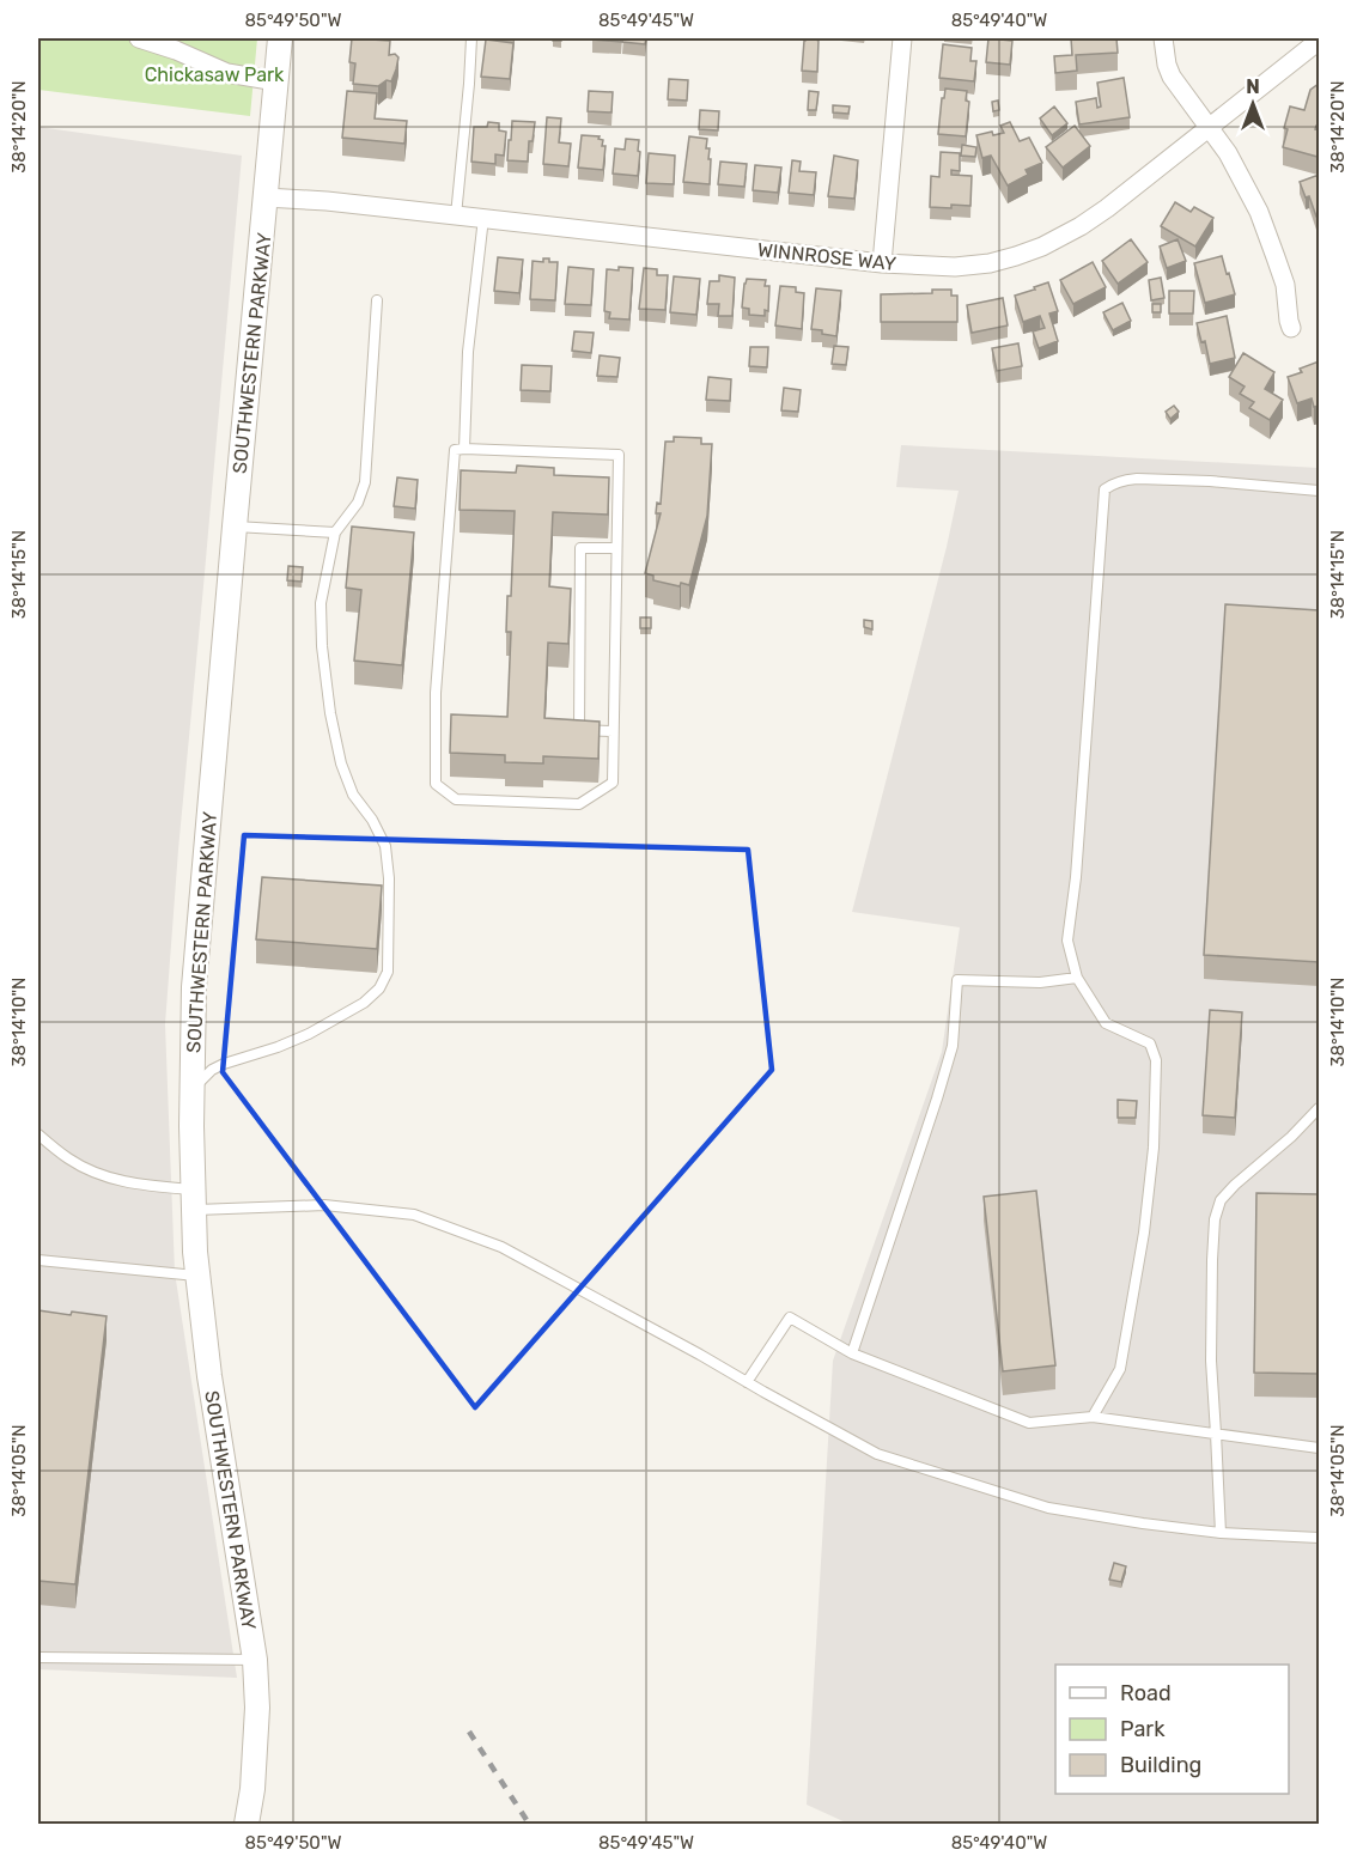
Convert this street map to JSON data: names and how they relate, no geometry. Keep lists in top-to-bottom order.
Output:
{
  "streets": {
    "street": ["WINNROSE WAY", "SOUTHWESTERN PARKWAY"]
  },
  "crossings": [
    ["WINNROSE WAY", "SOUTHWESTERN PARKWAY"]
  ],
  "parks": ["Chickasaw Park"],
  "legend": ["Road", "Park", "Building"],
  "north": "top",
  "coordinates": [
    "85°49'50\"W",
    "85°49'45\"W",
    "85°49'40\"W",
    "38°14'20\"N",
    "38°14'15\"N",
    "38°14'10\"N",
    "38°14'05\"N"
  ]
}
